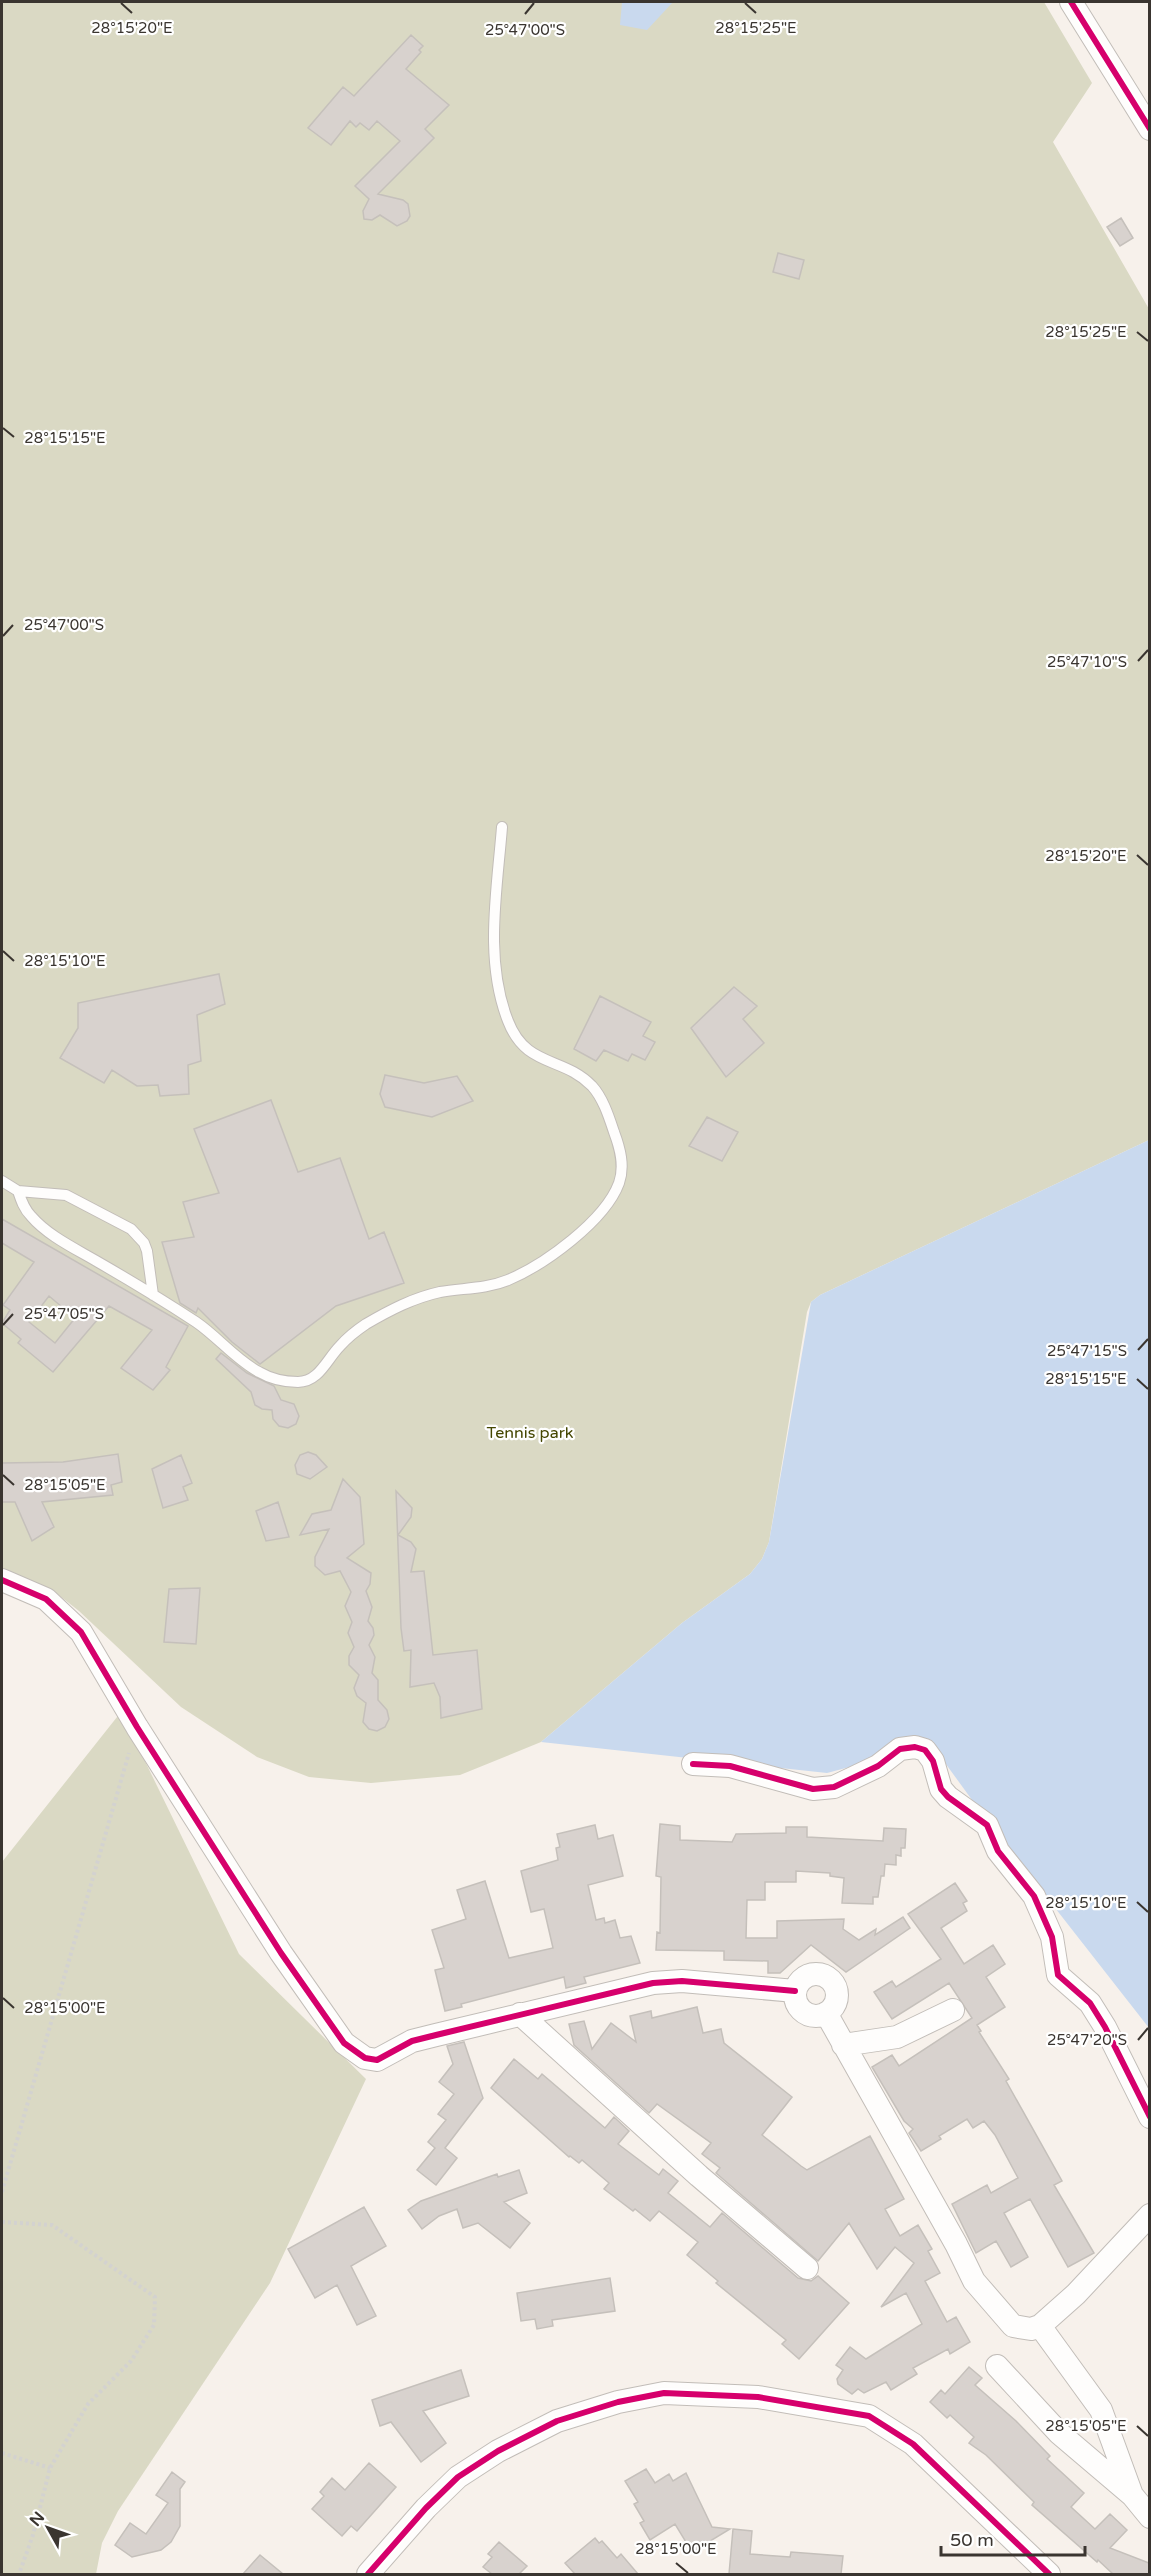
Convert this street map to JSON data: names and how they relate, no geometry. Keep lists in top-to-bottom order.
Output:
{
  "parks": ["Tennis park"],
  "scale_bar": "50 m",
  "north": "top left",
  "coordinates": [
    "28°15'20\"E",
    "28°15'25\"E",
    "25°47'00\"S",
    "28°15'15\"E",
    "25°47'10\"S",
    "28°15'10\"E",
    "25°47'05\"S",
    "25°47'15\"S",
    "28°15'05\"E",
    "28°15'00\"E",
    "25°47'20\"S"
  ]
}
